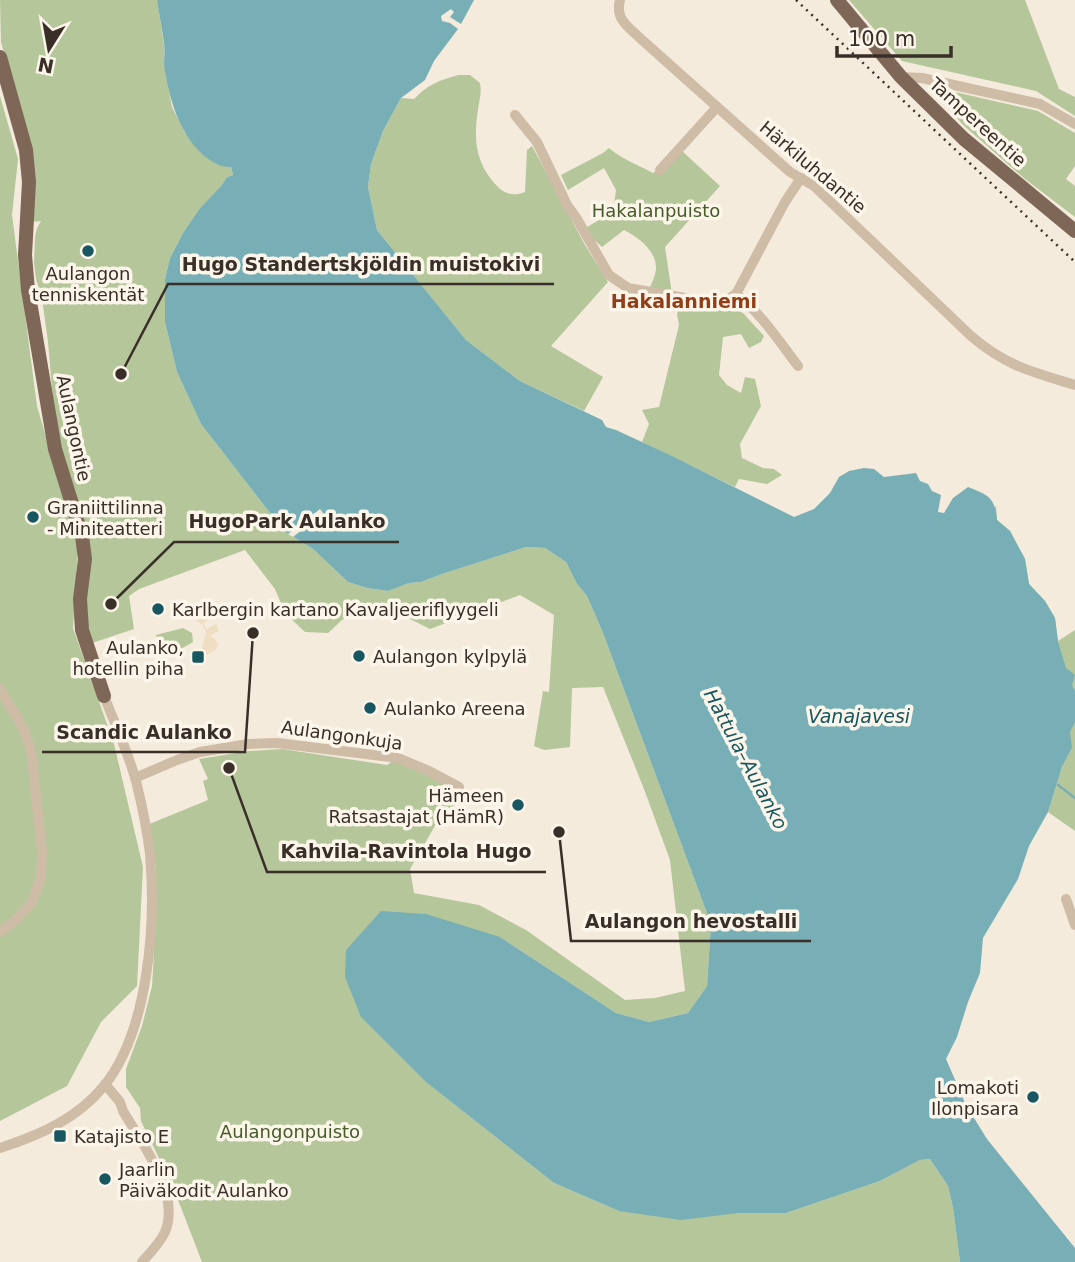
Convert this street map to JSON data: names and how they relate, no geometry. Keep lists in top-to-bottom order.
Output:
{
  "streets": {
    "main road": ["Tampereentie", "Aulangontie"],
    "street": ["Härkiluhdantie", "Aulangonkuja"]
  },
  "crossings": [
    ["Aulangontie", "Aulangonkuja"]
  ],
  "districts": ["Hakalanniemi"],
  "water": ["Vanajavesi", "Hattula–Aulanko"],
  "parks": ["Hakalanpuisto", "Aulangonpuisto"],
  "places": {
    "other": [
      "Aulangon tenniskentät",
      "Hugo Standertskjöldin muistokivi",
      "Graniittilinna - Miniteatteri",
      "HugoPark Aulanko",
      "Karlbergin kartano Kavaljeeriflyygeli",
      "Scandic Aulanko",
      "Aulangon kylpylä",
      "Aulanko Areena",
      "Kahvila-Ravintola Hugo",
      "Hämeen Ratsastajat (HämR)",
      "Aulangon hevostalli",
      "Lomakoti Ilonpisara",
      "Jaarlin Päiväkodit Aulanko"
    ],
    "transit": ["Aulanko, hotellin piha", "Katajisto E"]
  },
  "scale_bar": "100 m",
  "north": "bottom"
}
